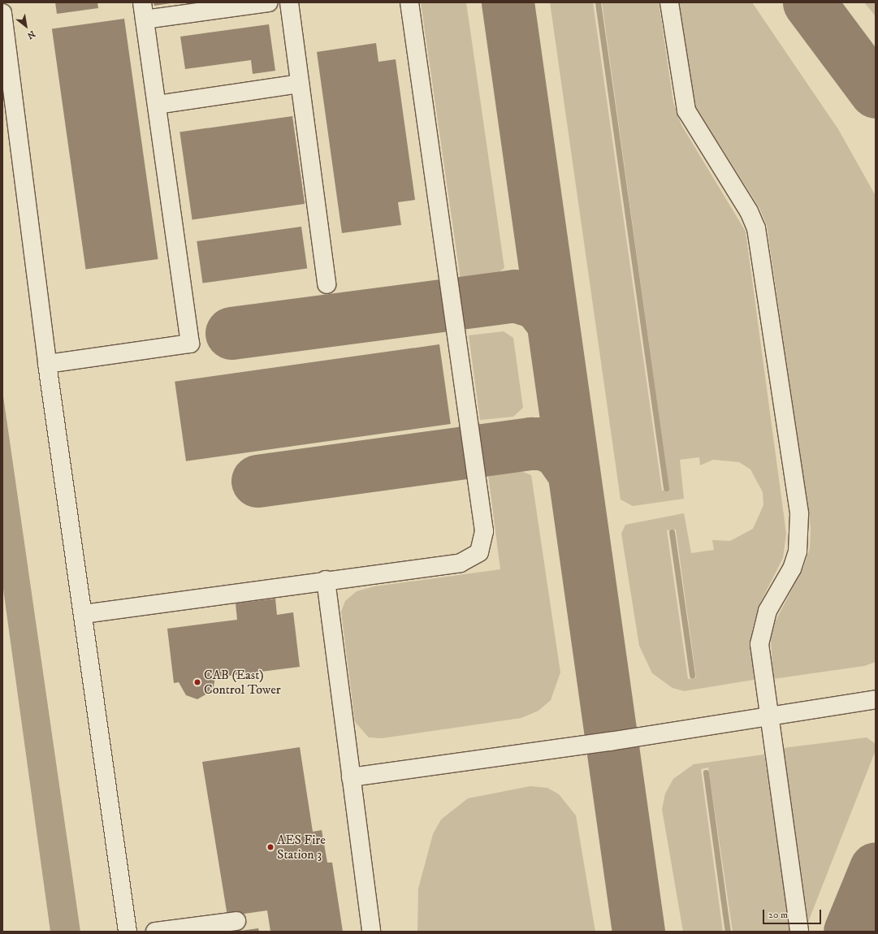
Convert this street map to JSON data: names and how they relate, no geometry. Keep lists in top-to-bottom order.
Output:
{
  "places": ["CAB (East) Control Tower", "AES Fire Station 3"],
  "scale_bar": "20 m",
  "north": "bottom right"
}
